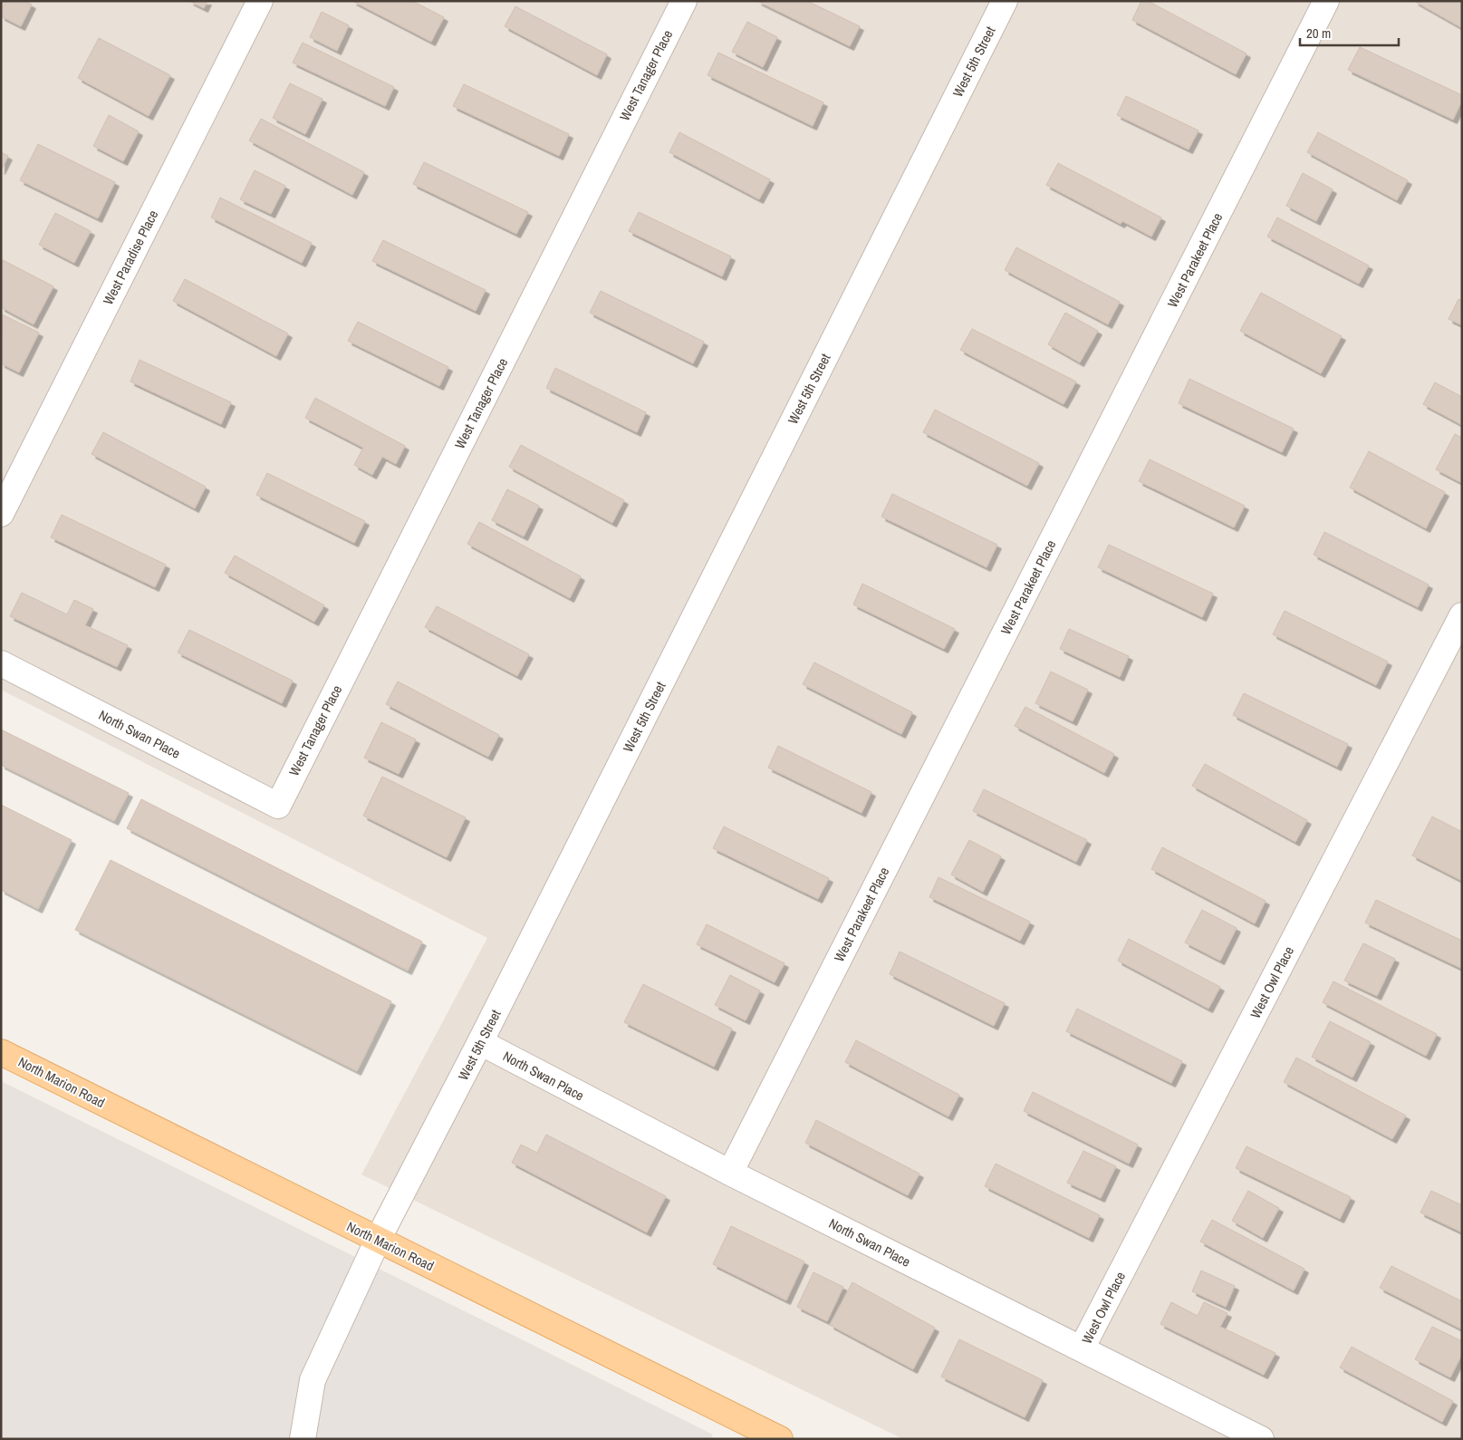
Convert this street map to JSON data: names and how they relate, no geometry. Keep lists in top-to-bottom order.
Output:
{
  "streets": {
    "main road": ["North Marion Road"],
    "street": [
      "West 5th Street",
      "West Tanager Place",
      "West Paradise Place",
      "West Parakeet Place",
      "North Swan Place",
      "West Owl Place"
    ]
  },
  "crossings": [
    ["West 5th Street", "North Swan Place"],
    ["West 5th Street", "North Marion Road"],
    ["West Tanager Place", "North Swan Place"],
    ["West Parakeet Place", "North Swan Place"],
    ["North Swan Place", "West Owl Place"]
  ],
  "scale_bar": "20 m"
}
